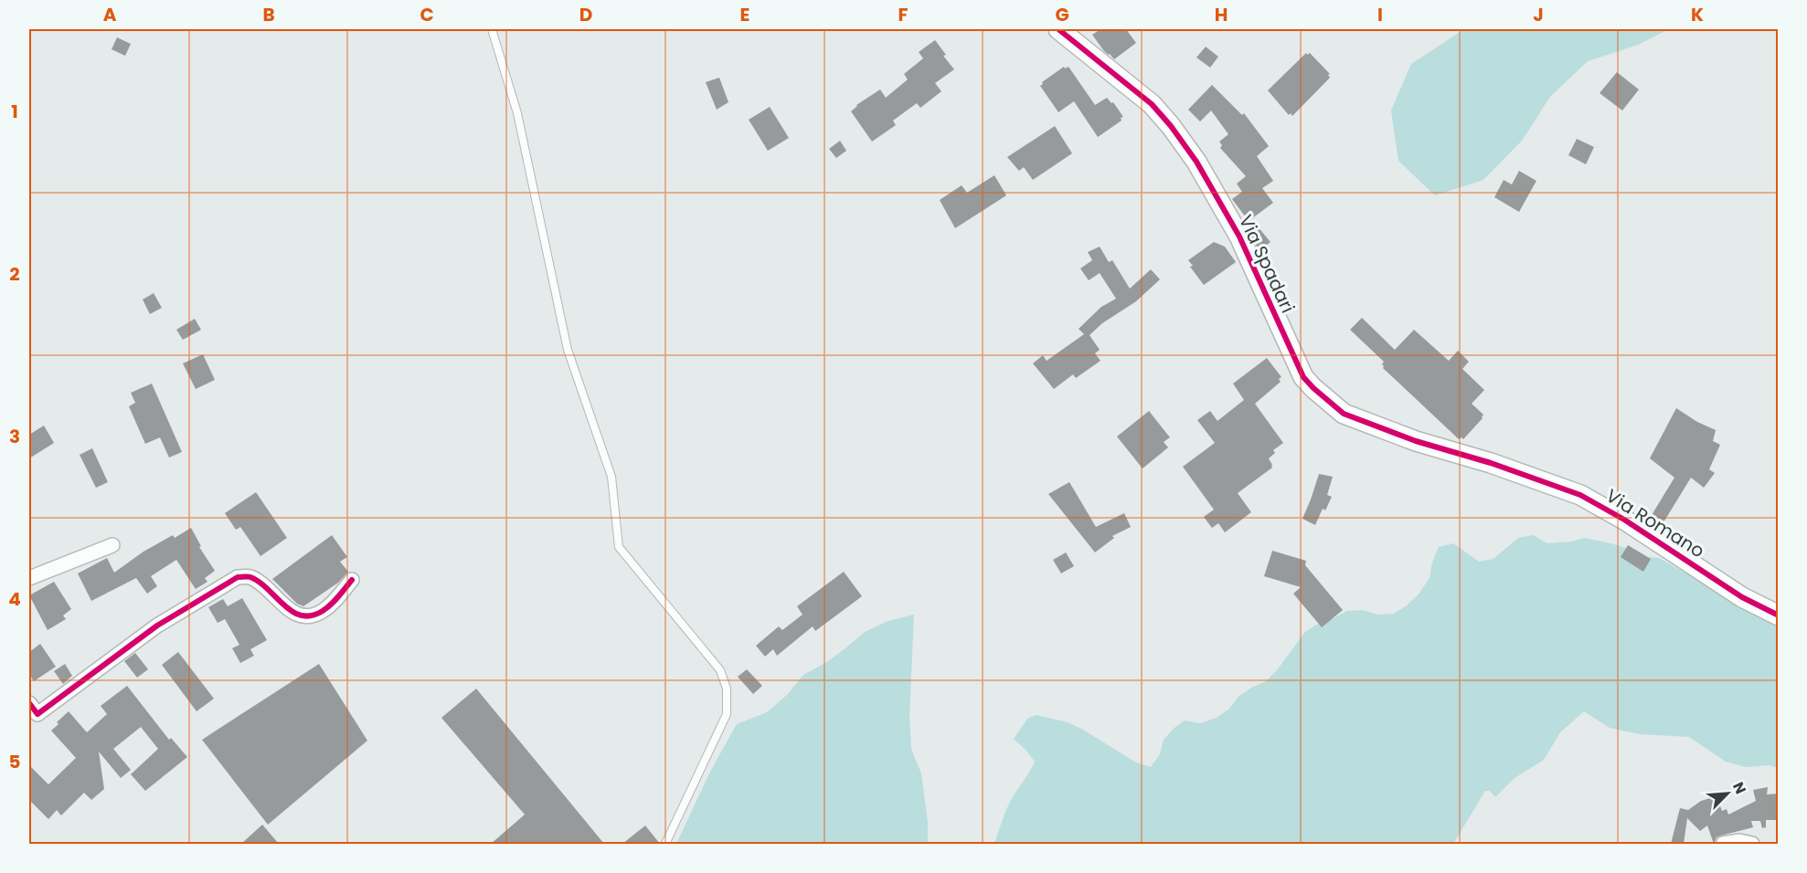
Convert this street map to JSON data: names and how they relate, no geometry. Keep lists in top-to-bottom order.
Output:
{
  "streets": {
    "street": ["Via Spadari", "Via Romano"]
  },
  "crossings": [
    ["Via Spadari", "Via Romano"]
  ],
  "north": "top right",
  "grid": {
    "columns": [
      "A",
      "B",
      "C",
      "D",
      "E",
      "F",
      "G",
      "H",
      "I",
      "J",
      "K"
    ],
    "rows": [
      "1",
      "2",
      "3",
      "4",
      "5"
    ]
  }
}
